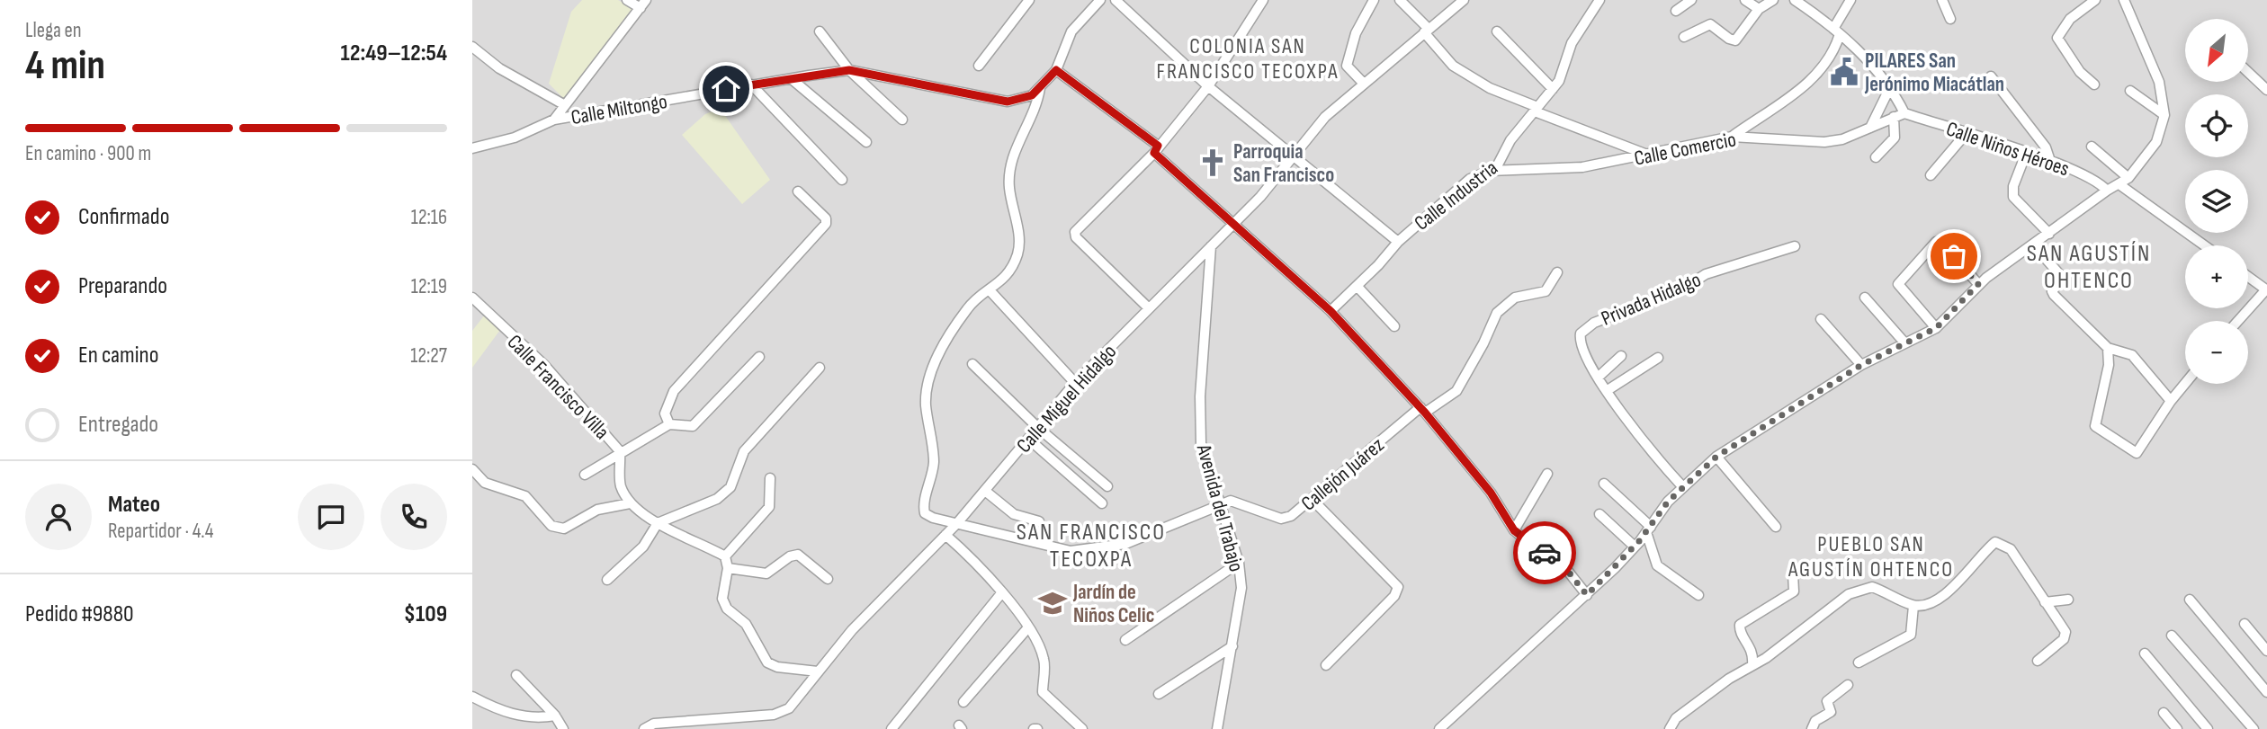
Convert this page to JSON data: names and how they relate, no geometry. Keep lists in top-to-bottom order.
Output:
{
  "streets": {
    "street": [
      "Calle Miltongo",
      "Calle Comercio",
      "Calle Niños Héroes",
      "Calle Industria",
      "Privada Hidalgo",
      "Calle Francisco Villa",
      "Calle Miguel Hidalgo",
      "Callejón Juárez",
      "Avenida del Trabajo"
    ]
  },
  "crossings": [
    ["Calle Comercio", "Calle Niños Héroes"],
    ["Calle Comercio", "Calle Industria"],
    ["Calle Miguel Hidalgo", "Avenida del Trabajo"],
    ["Callejón Juárez", "Avenida del Trabajo"]
  ],
  "districts": [
    "COLONIA SAN FRANCISCO TECOXPA",
    "SAN AGUSTÍN OHTENCO",
    "SAN FRANCISCO TECOXPA",
    "PUEBLO SAN AGUSTÍN OHTENCO"
  ],
  "places": {
    "public building": ["PILARES San Jerónimo Miacátlan"],
    "church": ["Parroquia San Francisco"],
    "school or university": ["Jardín de Niños Celic"]
  },
  "north": "bottom left",
  "page": {
    "heading": ["4 min", "Llega en", "12:49–12:54"],
    "panel": [
      "Mateo",
      "Repartidor · 4.4",
      "Pedido #9880",
      "$109"
    ],
    "map_buttons": ["+", "−"],
    "bar": "En camino · 900 m",
    "list": [
      ["Confirmado", "12:16"],
      ["Preparando", "12:19"],
      ["En camino", "12:27"],
      "Entregado"
    ]
  }
}
